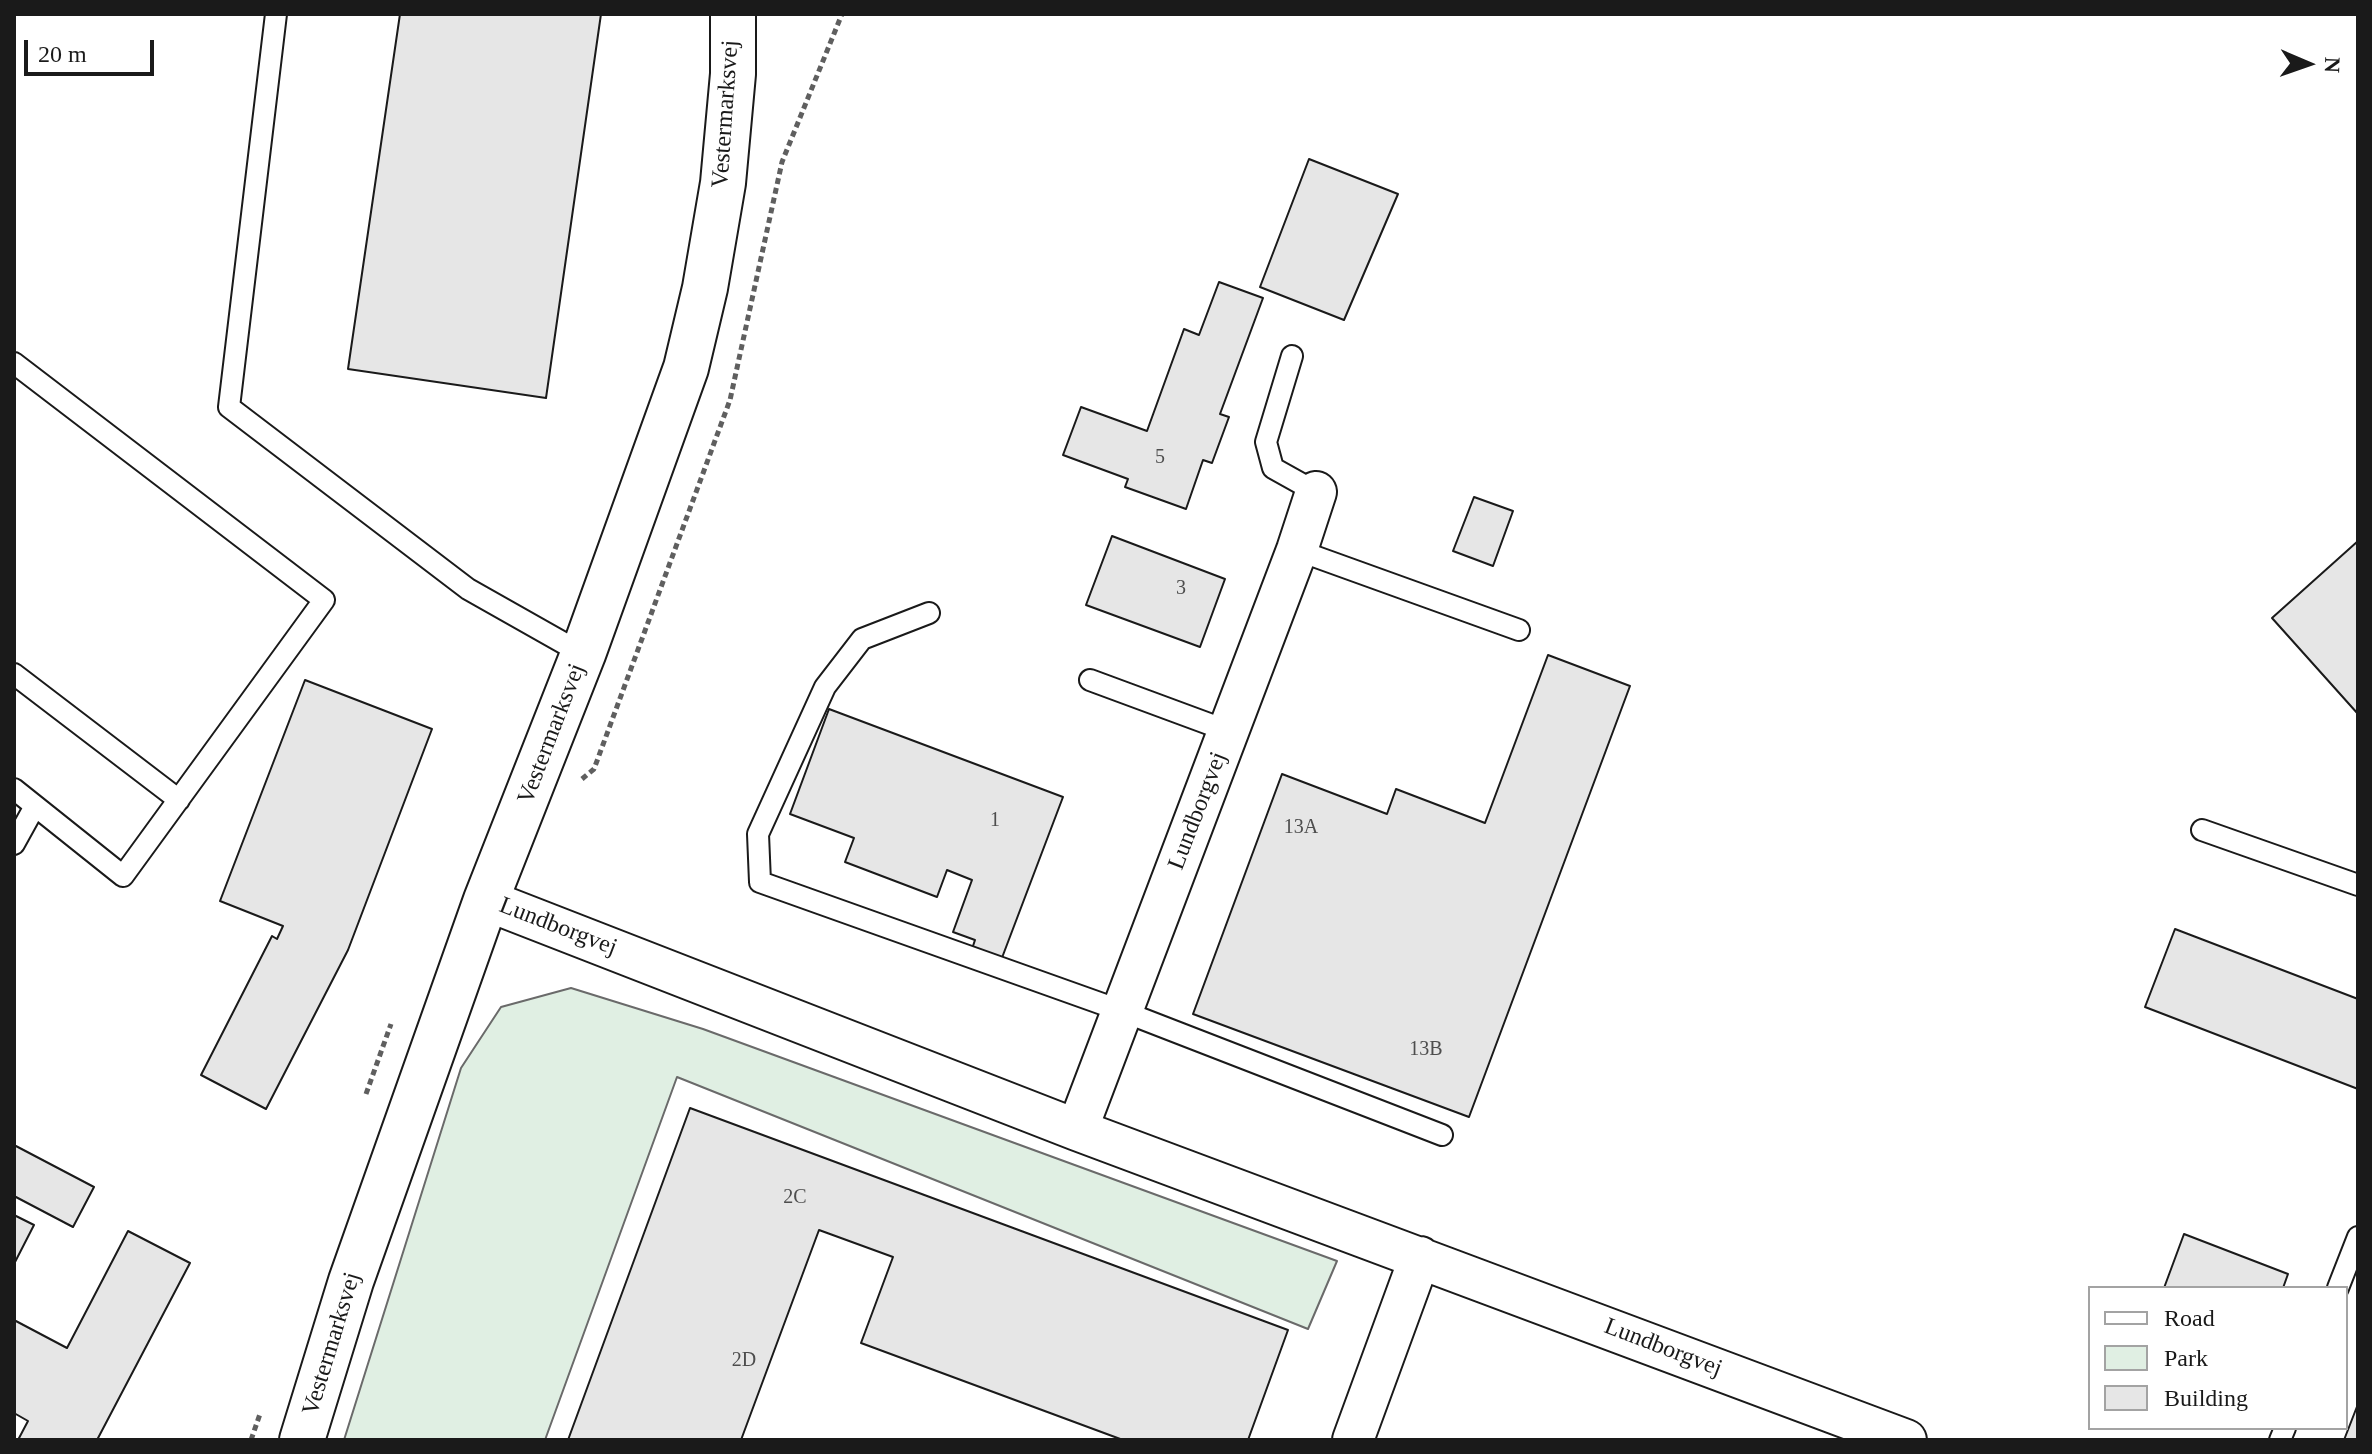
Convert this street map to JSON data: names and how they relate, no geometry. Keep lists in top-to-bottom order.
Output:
{
  "streets": {
    "street": ["Vestermarksvej", "Lundborgvej"]
  },
  "crossings": [
    ["Vestermarksvej", "Lundborgvej"]
  ],
  "house_numbers": [
    "5",
    "3",
    "1",
    "13A",
    "13B",
    "2C",
    "2D"
  ],
  "legend": ["Road", "Park", "Building"],
  "scale_bar": "20 m",
  "north": "right"
}
